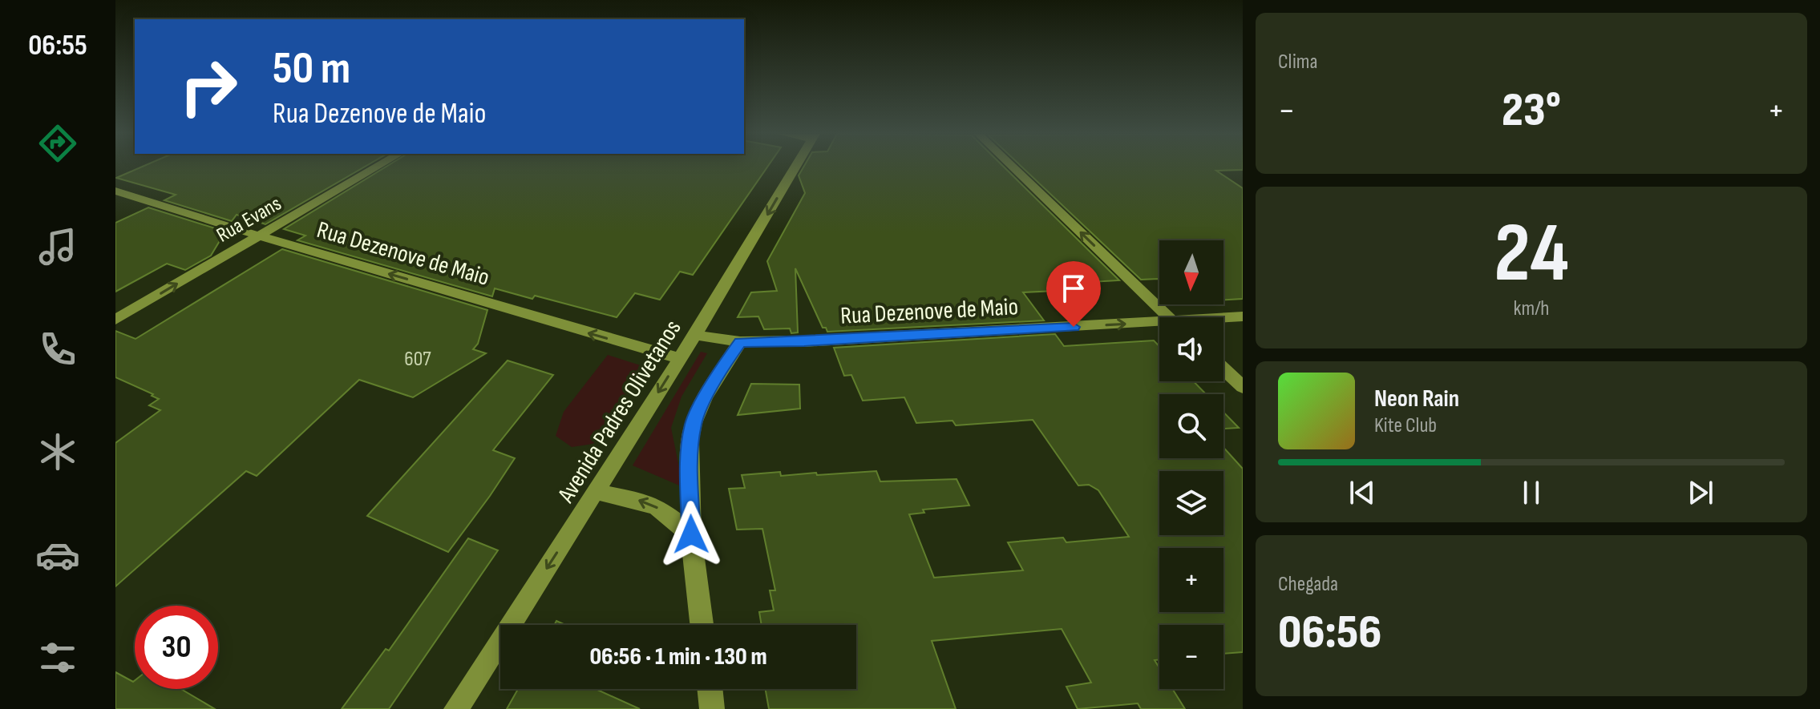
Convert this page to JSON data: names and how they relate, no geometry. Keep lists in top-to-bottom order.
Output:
{
  "streets": {
    "street": ["Rua Evans", "Rua Dezenove de Maio", "Avenida Padres Olivetanos"]
  },
  "crossings": [
    ["Rua Evans", "Rua Dezenove de Maio"],
    ["Rua Dezenove de Maio", "Avenida Padres Olivetanos"]
  ],
  "one_way": ["Rua Evans", "Avenida Padres Olivetanos"],
  "house_numbers": ["607"],
  "north": "bottom",
  "page": {
    "tabs": "06:55",
    "tile": [
      "Clima",
      ["24", "km/h"],
      ["Chegada", "06:56"]
    ],
    "turn": ["50 m", "Rua Dezenove de Maio"],
    "heat": ["−", "23°", "+"],
    "map_buttons": ["+", "−"],
    "song": ["Neon Rain", "Kite Club"],
    "limit": "30",
    "trip": "06:56 · 1 min · 130 m"
  }
}
